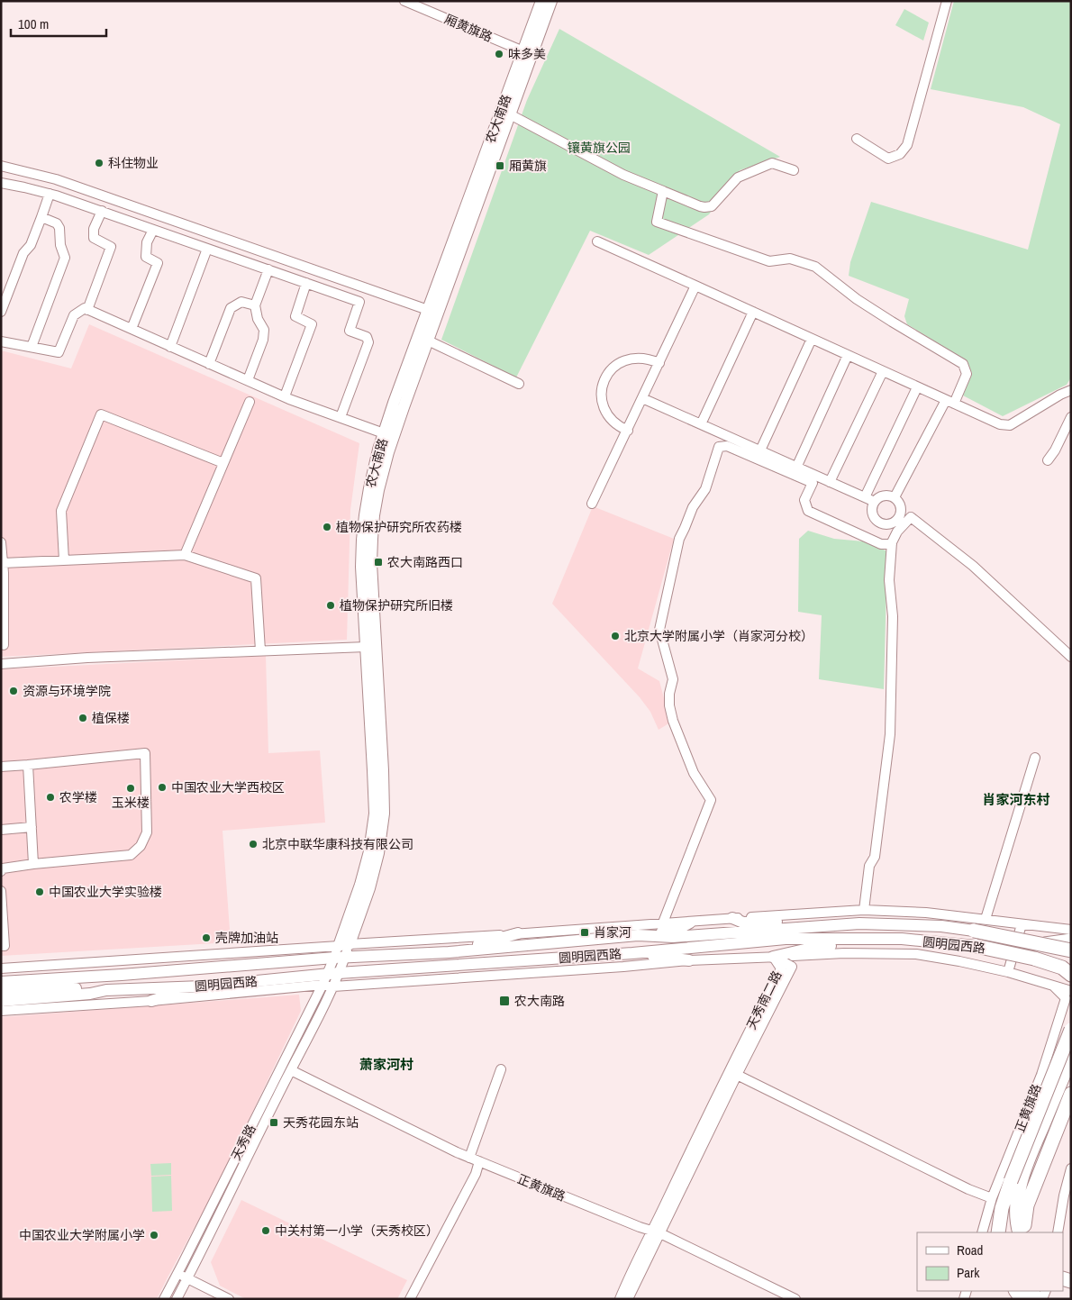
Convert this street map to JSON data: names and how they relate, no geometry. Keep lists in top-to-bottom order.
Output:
{
  "streets": {
    "highway": ["圆明园西路"],
    "main road": ["农大南路"],
    "street": [
      "厢黄旗路",
      "天秀南二路",
      "正黄旗路",
      "天秀路"
    ]
  },
  "crossings": [
    ["厢黄旗路", "农大南路"],
    ["圆明园西路", "天秀南二路"],
    ["圆明园西路", "正黄旗路"],
    ["圆明园西路", "天秀路"],
    ["天秀南二路", "正黄旗路"],
    ["正黄旗路", "天秀路"]
  ],
  "districts": ["肖家河东村", "萧家河村"],
  "parks": ["镶黄旗公园"],
  "places": {
    "other": [
      "味多美",
      "科住物业",
      "植物保护研究所农药楼",
      "植物保护研究所旧楼",
      "北京大学附属小学（肖家河分校）",
      "资源与环境学院",
      "植保楼",
      "中国农业大学西校区",
      "玉米楼",
      "农学楼",
      "北京中联华康科技有限公司",
      "中国农业大学实验楼",
      "壳牌加油站",
      "中关村第一小学（天秀校区）",
      "中国农业大学附属小学"
    ],
    "transit": [
      "厢黄旗",
      "农大南路西口",
      "肖家河",
      "农大南路",
      "天秀花园东站"
    ]
  },
  "legend": ["Road", "Park"],
  "scale_bar": "100 m"
}
